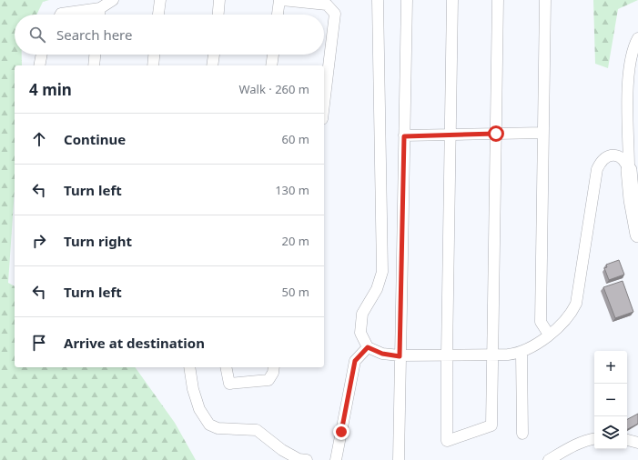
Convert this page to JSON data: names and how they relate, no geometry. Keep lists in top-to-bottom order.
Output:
{
  "page": {
    "search": "Search here",
    "heading": ["4 min", "Walk · 260 m"],
    "list": [
      ["Continue", "60 m"],
      ["Turn left", "130 m"],
      ["Turn right", "20 m"],
      ["Turn left", "50 m"],
      "Arrive at destination"
    ],
    "map_buttons": ["+", "−"]
  }
}
